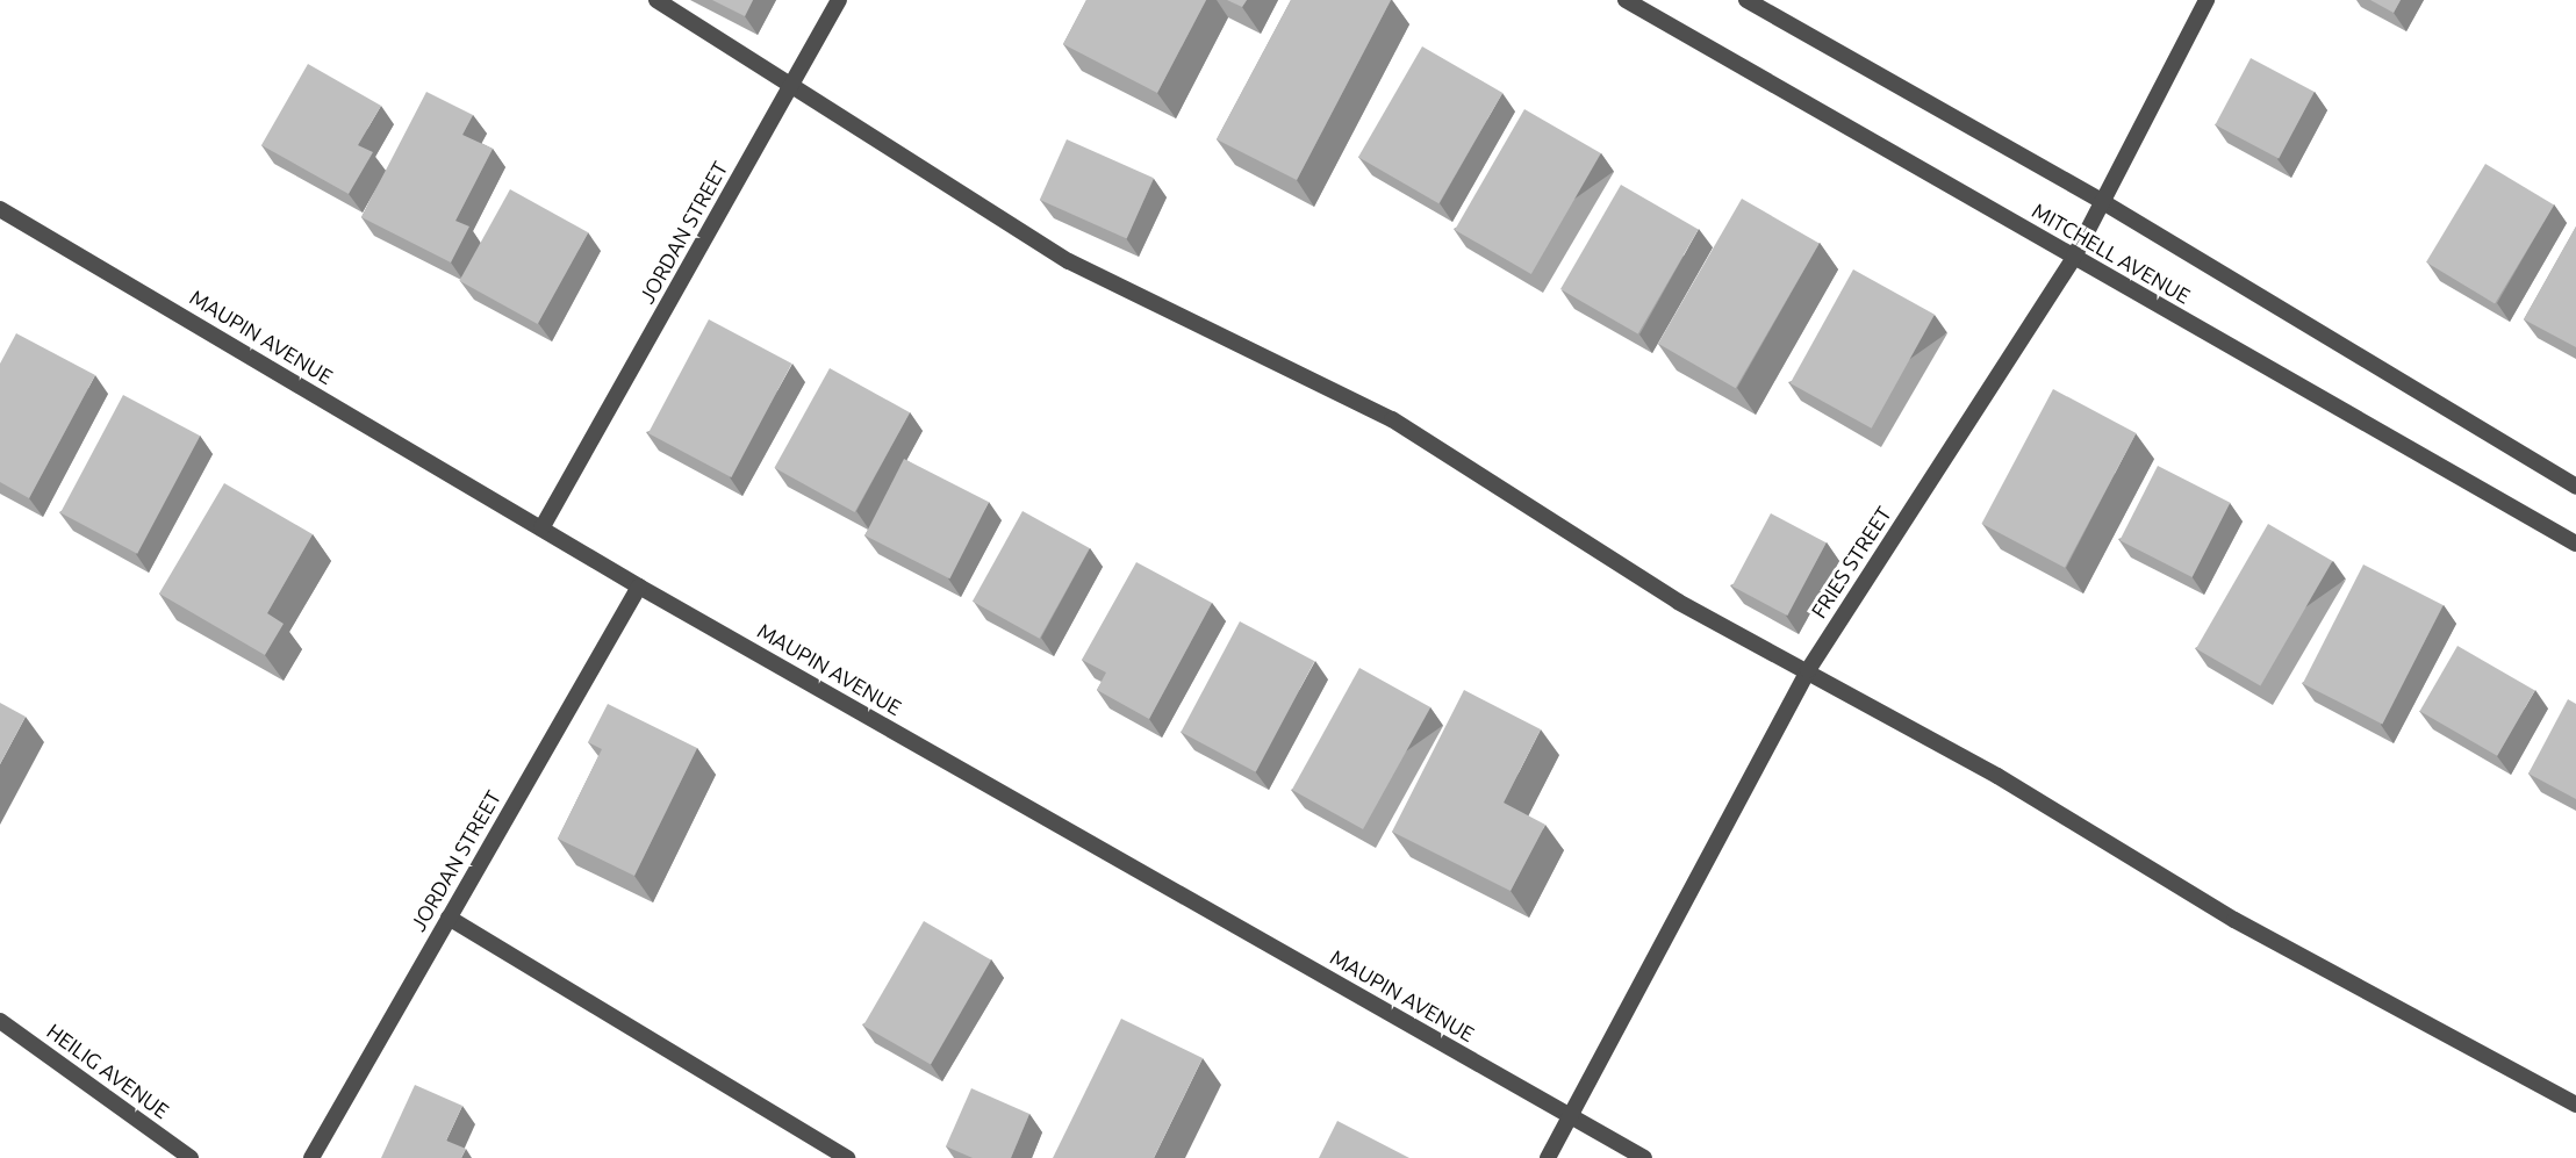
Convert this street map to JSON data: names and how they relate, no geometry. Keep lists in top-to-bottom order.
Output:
{
  "streets": {
    "street": [
      "JORDAN STREET",
      "MITCHELL AVENUE",
      "MAUPIN AVENUE",
      "FRIES STREET",
      "HEILIG AVENUE"
    ]
  },
  "crossings": [
    ["JORDAN STREET", "MAUPIN AVENUE"],
    ["MITCHELL AVENUE", "FRIES STREET"],
    ["MAUPIN AVENUE", "FRIES STREET"]
  ]
}
